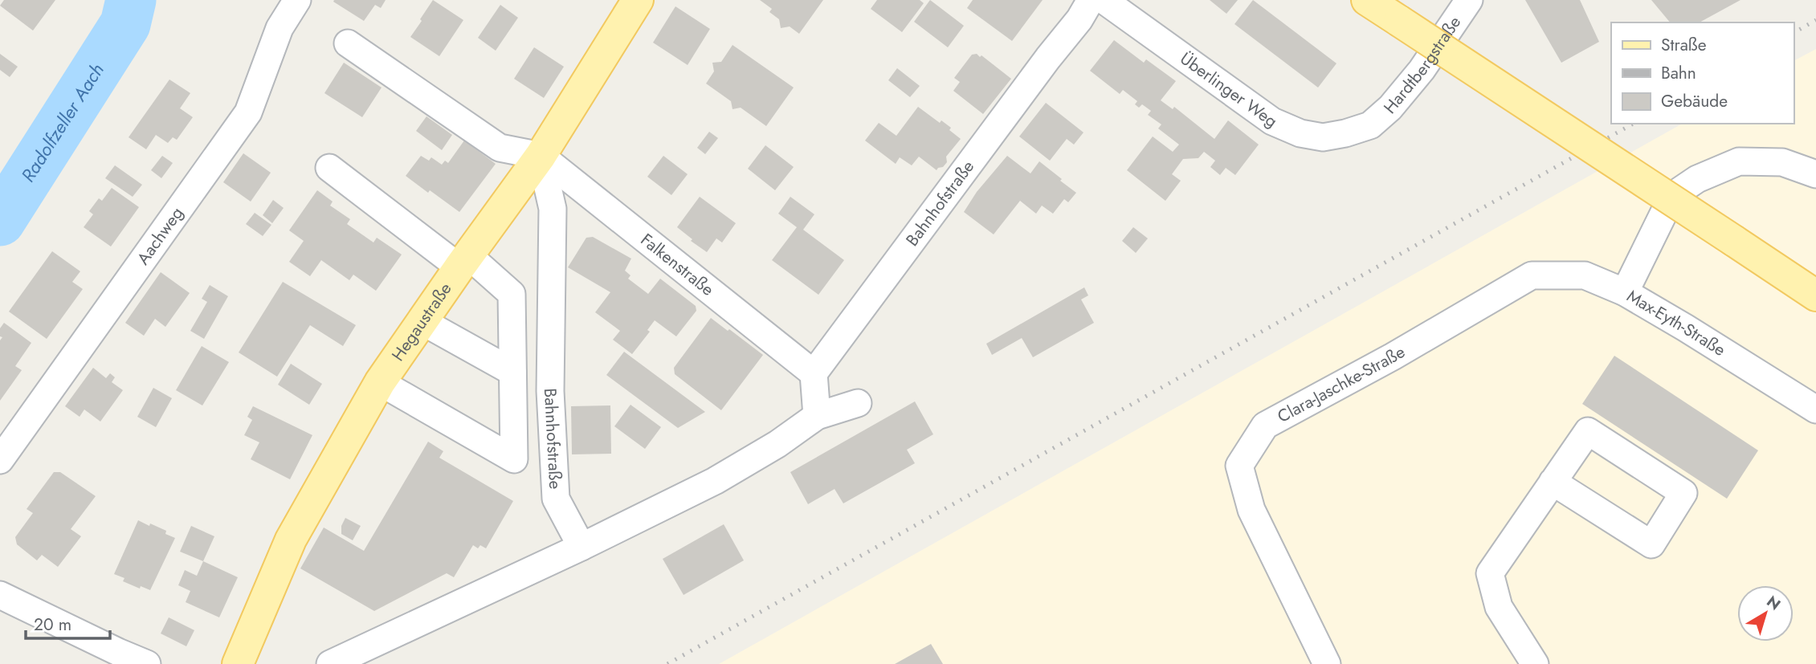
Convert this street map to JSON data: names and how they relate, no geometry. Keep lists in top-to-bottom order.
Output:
{
  "streets": {
    "main road": ["Hegaustraße"],
    "street": [
      "Hardtbergstraße",
      "Überlinger Weg",
      "Bahnhofstraße",
      "Aachweg",
      "Falkenstraße",
      "Max-Eyth-Straße",
      "Clara-Jaschke-Straße"
    ]
  },
  "crossings": [
    ["Hardtbergstraße", "Überlinger Weg"],
    ["Bahnhofstraße", "Falkenstraße"],
    ["Bahnhofstraße", "Hegaustraße"],
    ["Falkenstraße", "Hegaustraße"],
    ["Max-Eyth-Straße", "Clara-Jaschke-Straße"]
  ],
  "water": ["Radolfzeller Aach"],
  "legend": ["Straße", "Bahn", "Gebäude"],
  "scale_bar": "20 m",
  "north": "top right"
}
